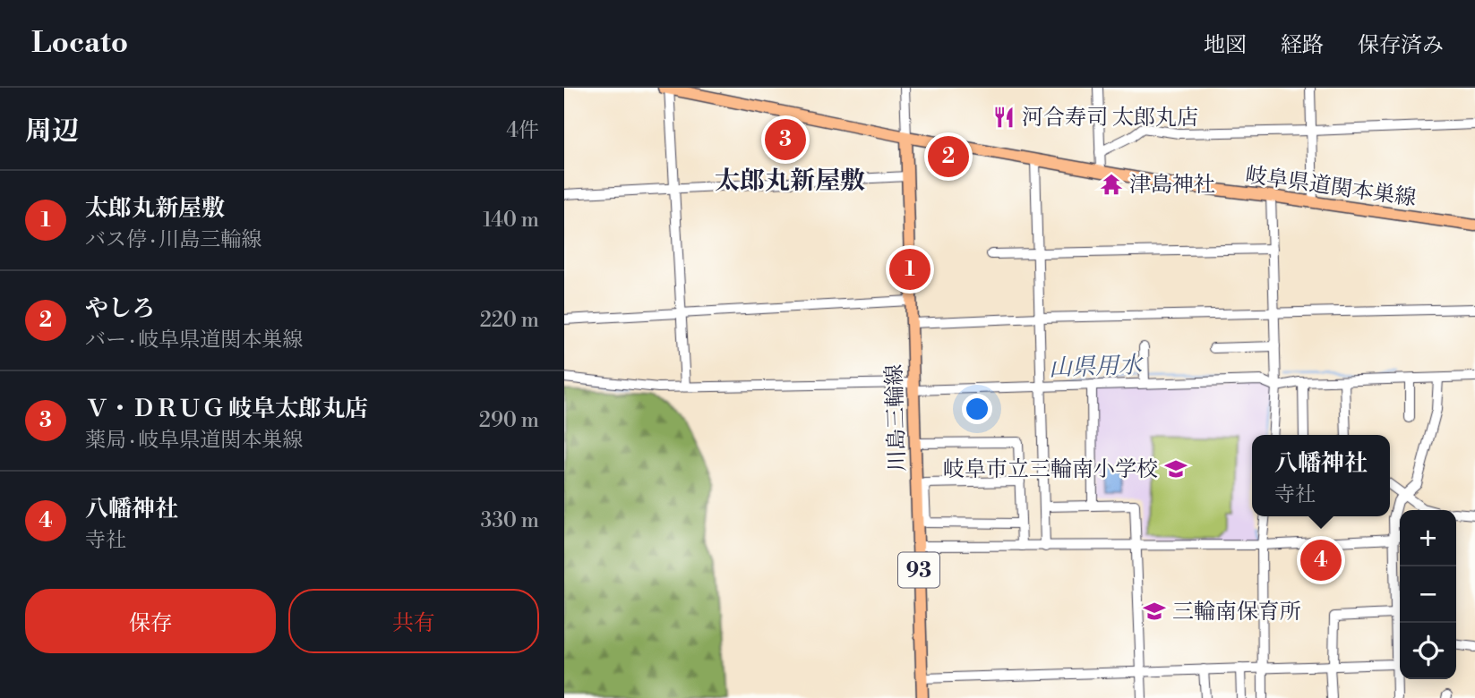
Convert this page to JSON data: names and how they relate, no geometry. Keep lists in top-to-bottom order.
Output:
{
  "streets": {
    "main road": ["岐阜県道関本巣線", "川島三輪線", "93"]
  },
  "crossings": [
    ["岐阜県道関本巣線", "川島三輪線"]
  ],
  "districts": ["太郎丸新屋敷"],
  "water": ["山県用水"],
  "places": {
    "restaurant": ["河合寿司 太郎丸店"],
    "temple": ["津島神社"],
    "school or university": ["岐阜市立三輪南小学校", "三輪南保育所"]
  },
  "page": {
    "header": "Locato",
    "nav": ["地図", "経路", "保存済み"],
    "heading": ["周辺", "4件"],
    "pins": [
      "3",
      "2",
      "1",
      "4"
    ],
    "list": [
      {
        "mark": "1",
        "name": "太郎丸新屋敷",
        "note": "バス停 · 川島三輪線",
        "value": "140 m"
      },
      {
        "mark": "2",
        "name": "やしろ",
        "note": "バー · 岐阜県道関本巣線",
        "value": "220 m"
      },
      {
        "mark": "3",
        "name": "Ｖ・ＤＲＵＧ 岐阜太郎丸店",
        "note": "薬局 · 岐阜県道関本巣線",
        "value": "290 m"
      },
      {
        "mark": "4",
        "name": "八幡神社",
        "note": "寺社",
        "value": "330 m"
      }
    ],
    "popup": ["八幡神社", "寺社"],
    "map_buttons": ["+", "−"],
    "buttons": ["保存", "共有"]
  }
}
